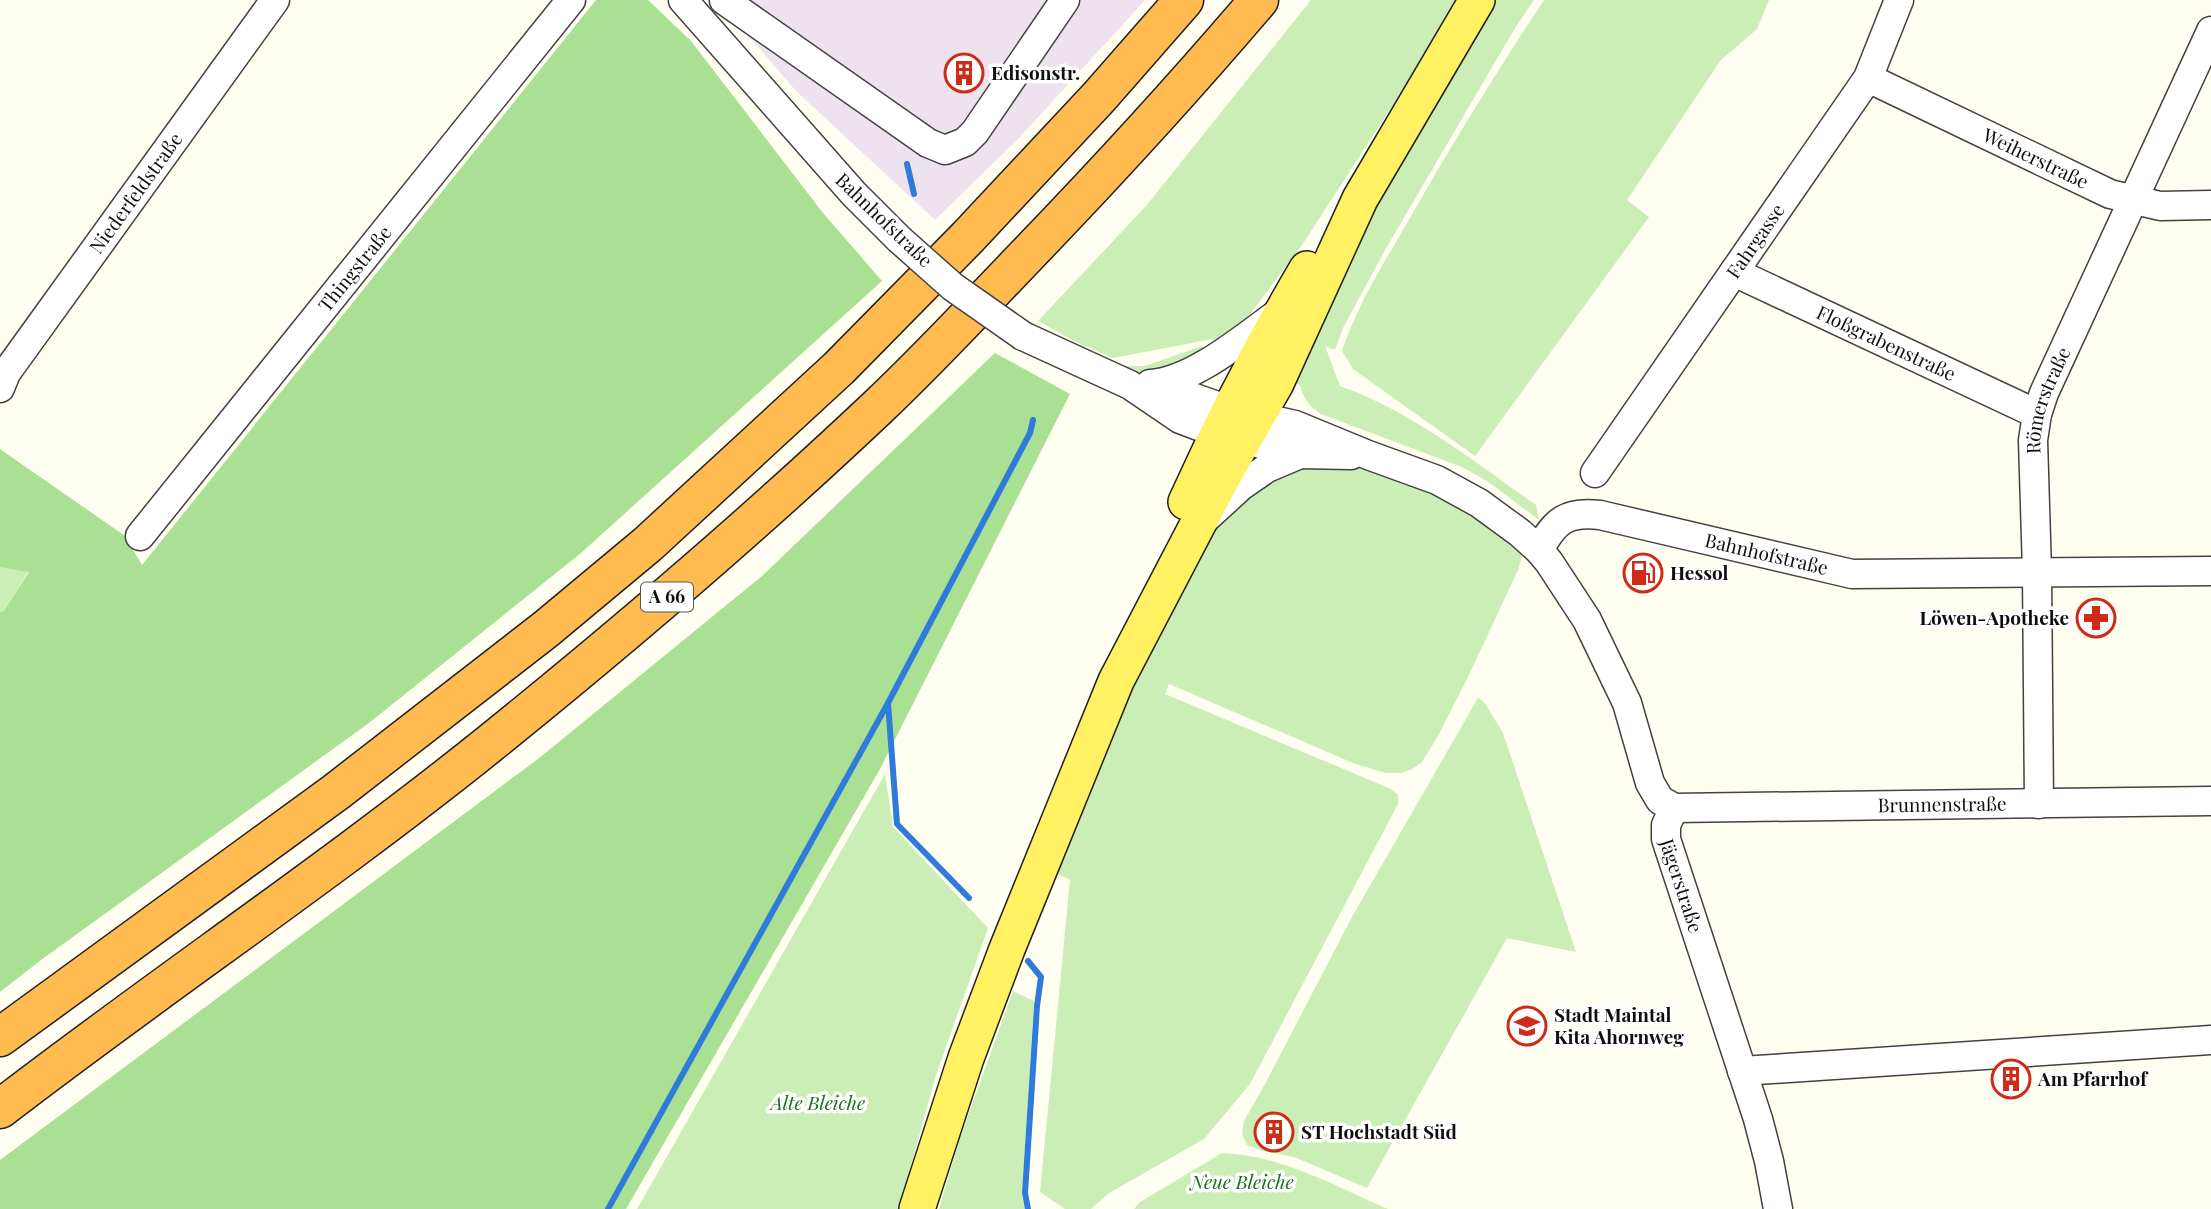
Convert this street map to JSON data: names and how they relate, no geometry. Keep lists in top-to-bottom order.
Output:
{
  "streets": {
    "highway": ["A 66"],
    "street": [
      "Weiherstraße",
      "Niederfeldstraße",
      "Bahnhofstraße",
      "Fahrgasse",
      "Thingstraße",
      "Floßgrabenstraße",
      "Römerstraße",
      "Brunnenstraße",
      "Jägerstraße"
    ]
  },
  "crossings": [
    ["Weiherstraße", "Fahrgasse"],
    ["Weiherstraße", "Römerstraße"],
    ["Bahnhofstraße", "Römerstraße"],
    ["Fahrgasse", "Floßgrabenstraße"],
    ["Floßgrabenstraße", "Römerstraße"],
    ["Römerstraße", "Brunnenstraße"],
    ["Brunnenstraße", "Jägerstraße"]
  ],
  "parks": ["Alte Bleiche", "Neue Bleiche"],
  "places": {
    "building": ["Edisonstr.", "Am Pfarrhof", "ST Hochstadt Süd"],
    "fuel station": ["Hessol"],
    "pharmacy": ["Löwen-Apotheke"],
    "school or university": ["Stadt Maintal Kita Ahornweg"]
  }
}
